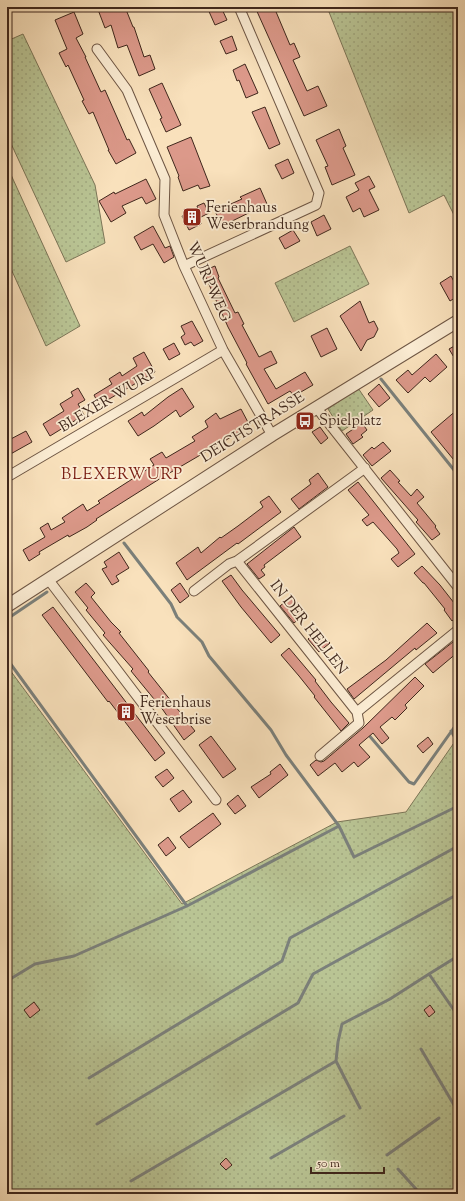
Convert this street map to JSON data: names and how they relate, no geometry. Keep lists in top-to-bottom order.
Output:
{
  "streets": {
    "street": [
      "WURPWEG",
      "BLEXER WURP",
      "DEICHSTRASSE",
      "IN DER HELLEN"
    ]
  },
  "crossings": [
    ["WURPWEG", "BLEXER WURP"],
    ["WURPWEG", "DEICHSTRASSE"]
  ],
  "districts": ["BLEXERWURP"],
  "places": {
    "building": ["Ferienhaus Weserbrandung", "Ferienhaus Weserbrise"],
    "bus stop": ["Spielplatz"]
  },
  "scale_bar": "50 m"
}
